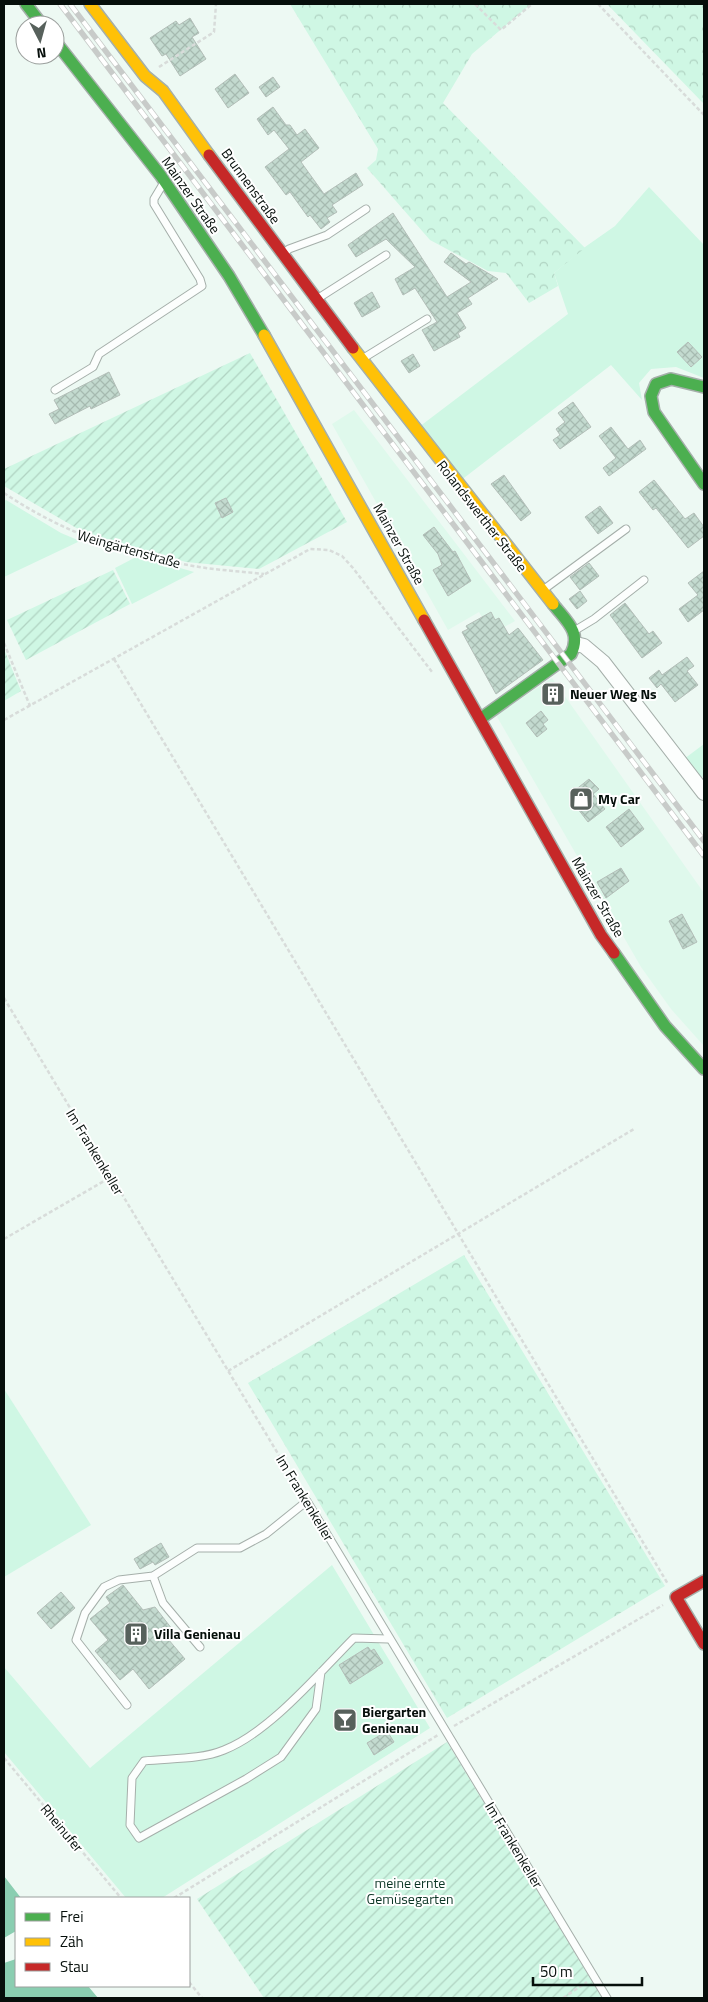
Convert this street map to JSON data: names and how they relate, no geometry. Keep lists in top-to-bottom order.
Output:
{
  "streets": {
    "main road": ["Brunnenstraße", "Mainzer Straße", "Rolandswerther Straße"],
    "lane": ["Im Frankenkeller"],
    "path": ["Weingärtenstraße", "Rheinufer"]
  },
  "crossings": [
    ["Brunnenstraße", "Rolandswerther Straße"]
  ],
  "parks": ["meine ernte Gemüsegarten"],
  "places": {
    "building": ["Neuer Weg Ns", "Villa Genienau"],
    "shop": ["My Car"],
    "bar": ["Biergarten Genienau"]
  },
  "legend": ["Frei", "Zäh", "Stau"],
  "scale_bar": "50 m",
  "north": "bottom"
}
